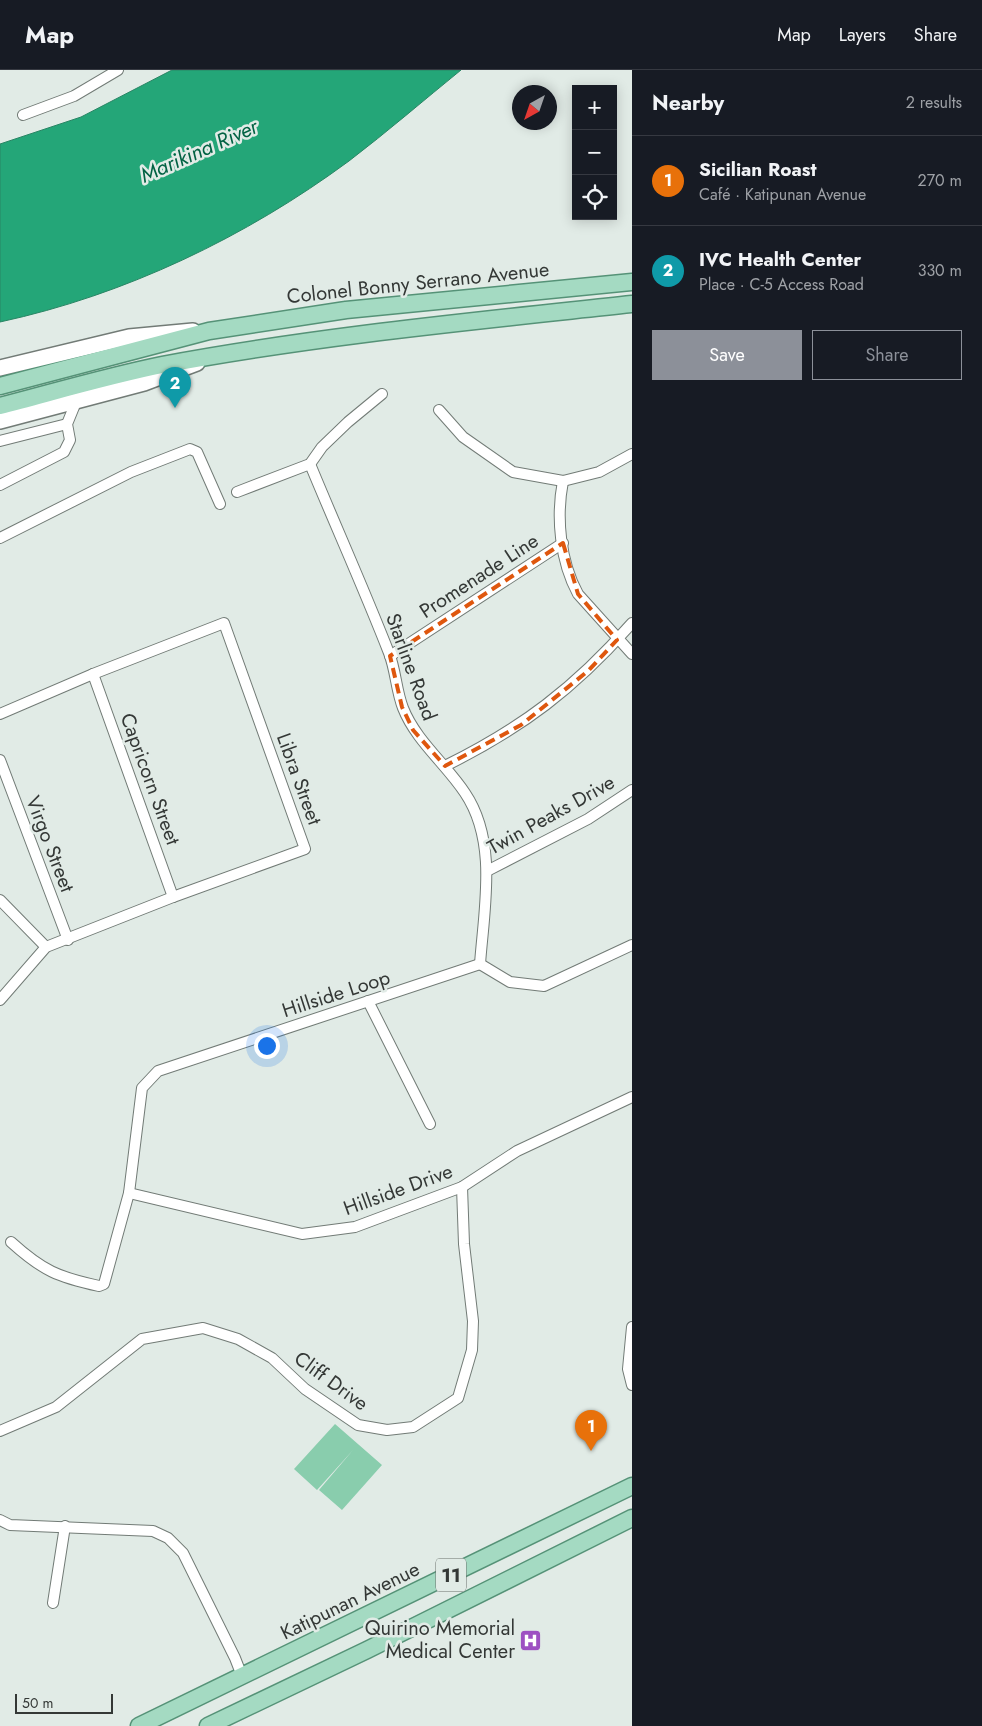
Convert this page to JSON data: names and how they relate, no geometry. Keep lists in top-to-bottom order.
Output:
{
  "streets": {
    "main road": ["Colonel Bonny Serrano Avenue", "11", "Katipunan Avenue"],
    "street": [
      "Promenade Line",
      "Starline Road",
      "Capricorn Street",
      "Libra Street",
      "Twin Peaks Drive",
      "Virgo Street",
      "Hillside Loop",
      "Hillside Drive",
      "Cliff Drive"
    ]
  },
  "crossings": [
    ["Promenade Line", "Starline Road"],
    ["Starline Road", "Twin Peaks Drive"],
    ["Starline Road", "Hillside Loop"],
    ["Capricorn Street", "Libra Street"],
    ["Libra Street", "Virgo Street"],
    ["Hillside Loop", "Hillside Drive"],
    ["Hillside Drive", "Cliff Drive"]
  ],
  "water": ["Marikina River"],
  "places": {
    "hospital": ["Quirino Memorial Medical Center"]
  },
  "scale_bar": "50 m",
  "north": "bottom left",
  "page": {
    "header": "Map",
    "nav": ["Map", "Layers", "Share"],
    "heading": ["Nearby", "2 results"],
    "map_buttons": ["+", "−"],
    "list": [
      {
        "mark": "1",
        "name": "Sicilian Roast",
        "note": "Café · Katipunan Avenue",
        "value": "270 m"
      },
      {
        "mark": "2",
        "name": "IVC Health Center",
        "note": "Place · C-5 Access Road",
        "value": "330 m"
      }
    ],
    "buttons": ["Save", "Share"],
    "pins": ["2", "1"],
    "scale": "50 m"
  }
}
